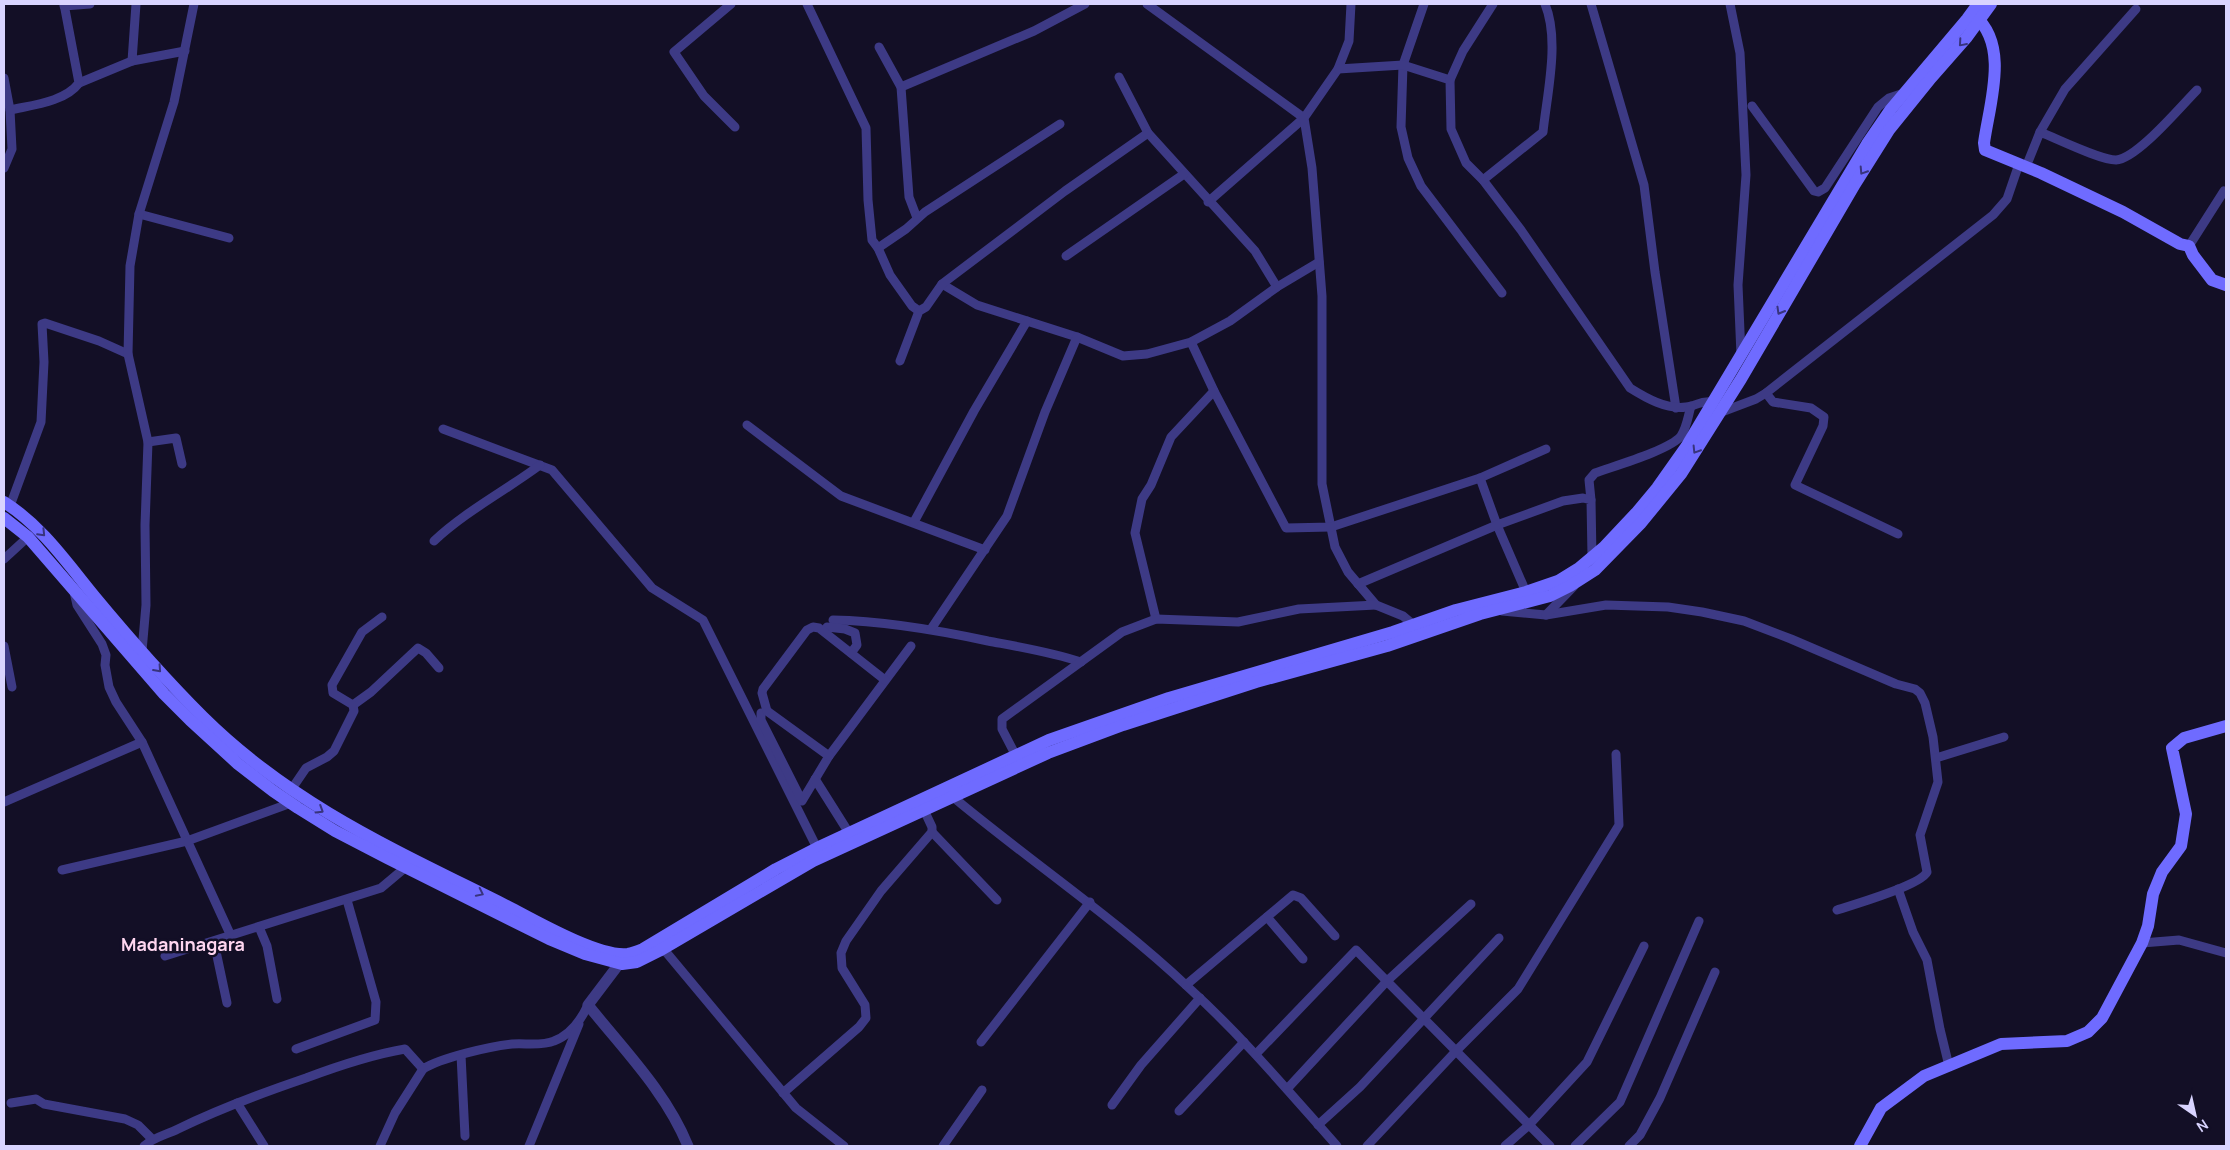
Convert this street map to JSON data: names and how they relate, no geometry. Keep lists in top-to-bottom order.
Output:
{
  "districts": ["Madaninagara"],
  "north": "bottom right"
}
